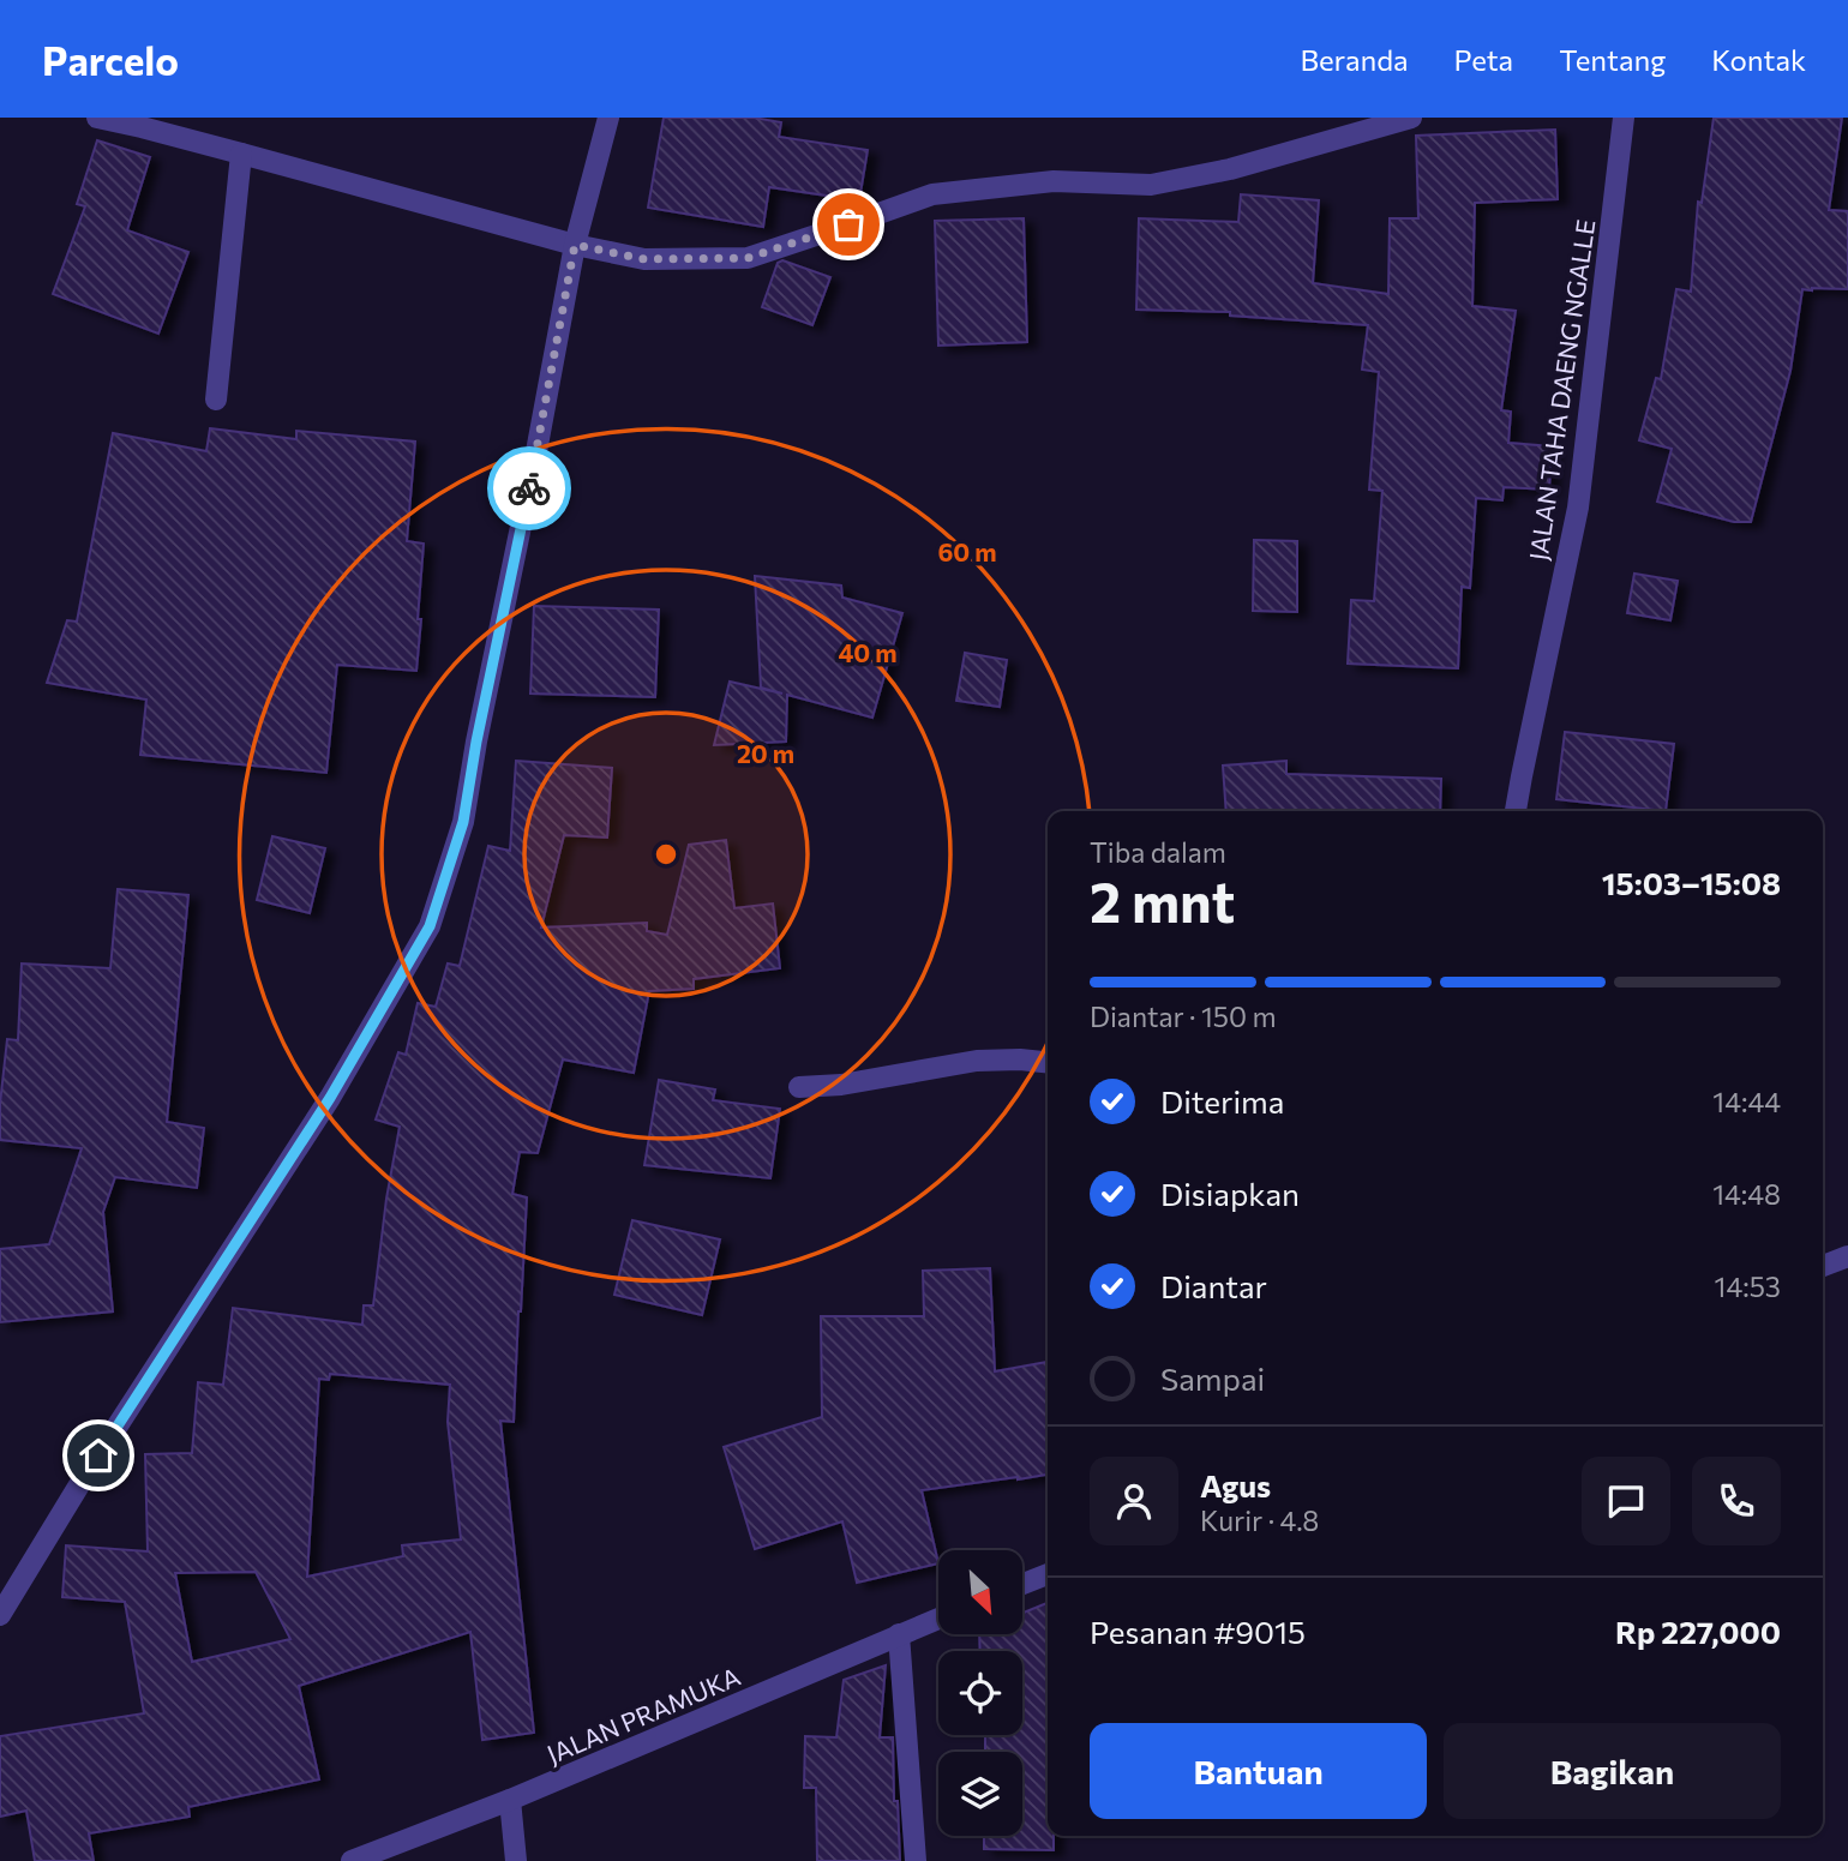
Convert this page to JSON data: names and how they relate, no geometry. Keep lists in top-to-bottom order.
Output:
{
  "streets": {
    "street": ["JALAN TAHA DAENG NGALLE", "JALAN PRAMUKA"]
  },
  "north": "bottom right",
  "page": {
    "header": "Parcelo",
    "nav": [
      "Beranda",
      "Peta",
      "Tentang",
      "Kontak"
    ],
    "heading": ["2 mnt", "Tiba dalam", "15:03–15:08"],
    "panel": [
      "Agus",
      "Kurir · 4.8",
      "Pesanan #9015",
      "Rp 227,000"
    ],
    "bar": "Diantar · 150 m",
    "list": [
      ["Diterima", "14:44"],
      ["Disiapkan", "14:48"],
      ["Diantar", "14:53"],
      "Sampai"
    ],
    "buttons": ["Bantuan", "Bagikan"]
  },
  "rings": ["60 m", "40 m", "20 m"]
}
